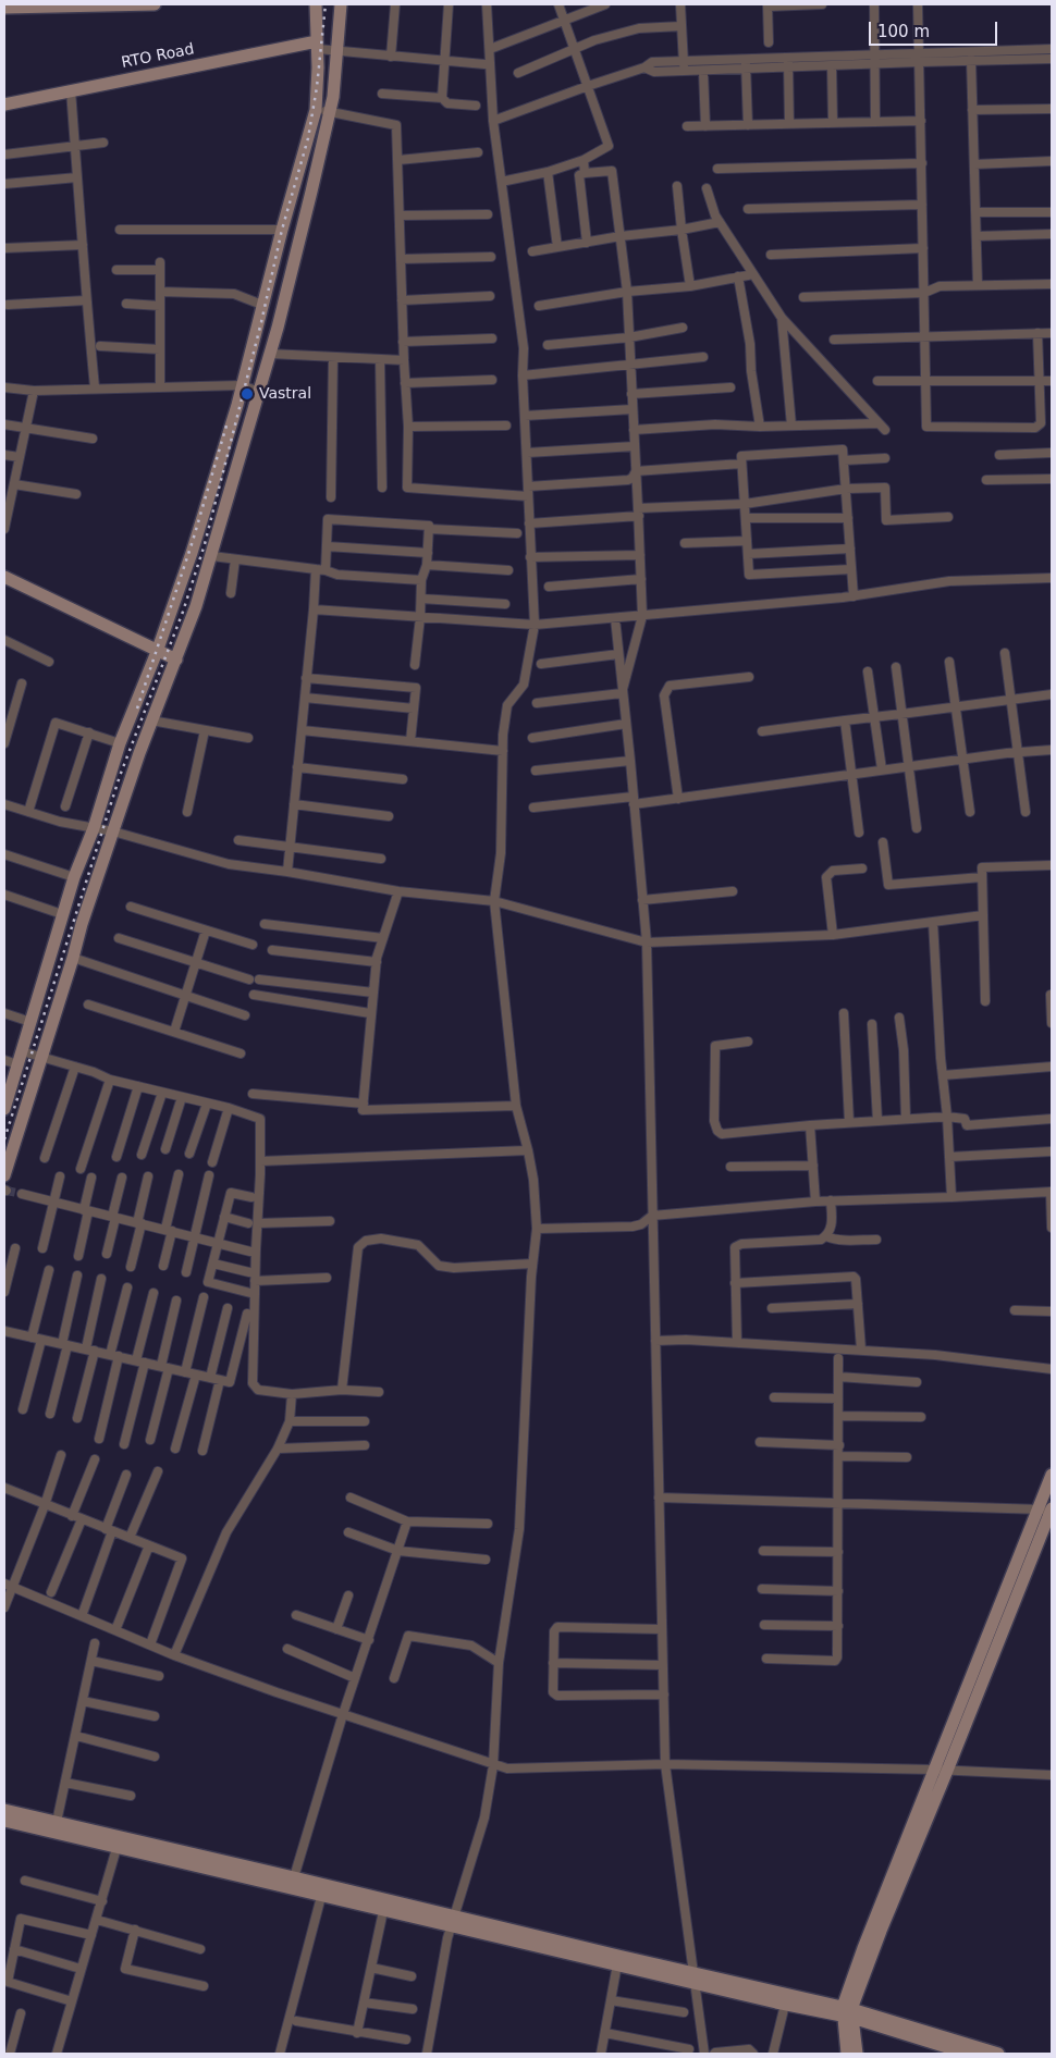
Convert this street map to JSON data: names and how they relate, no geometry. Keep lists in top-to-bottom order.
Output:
{
  "streets": {
    "street": ["RTO Road"]
  },
  "places": ["Vastral"],
  "scale_bar": "100 m"
}
